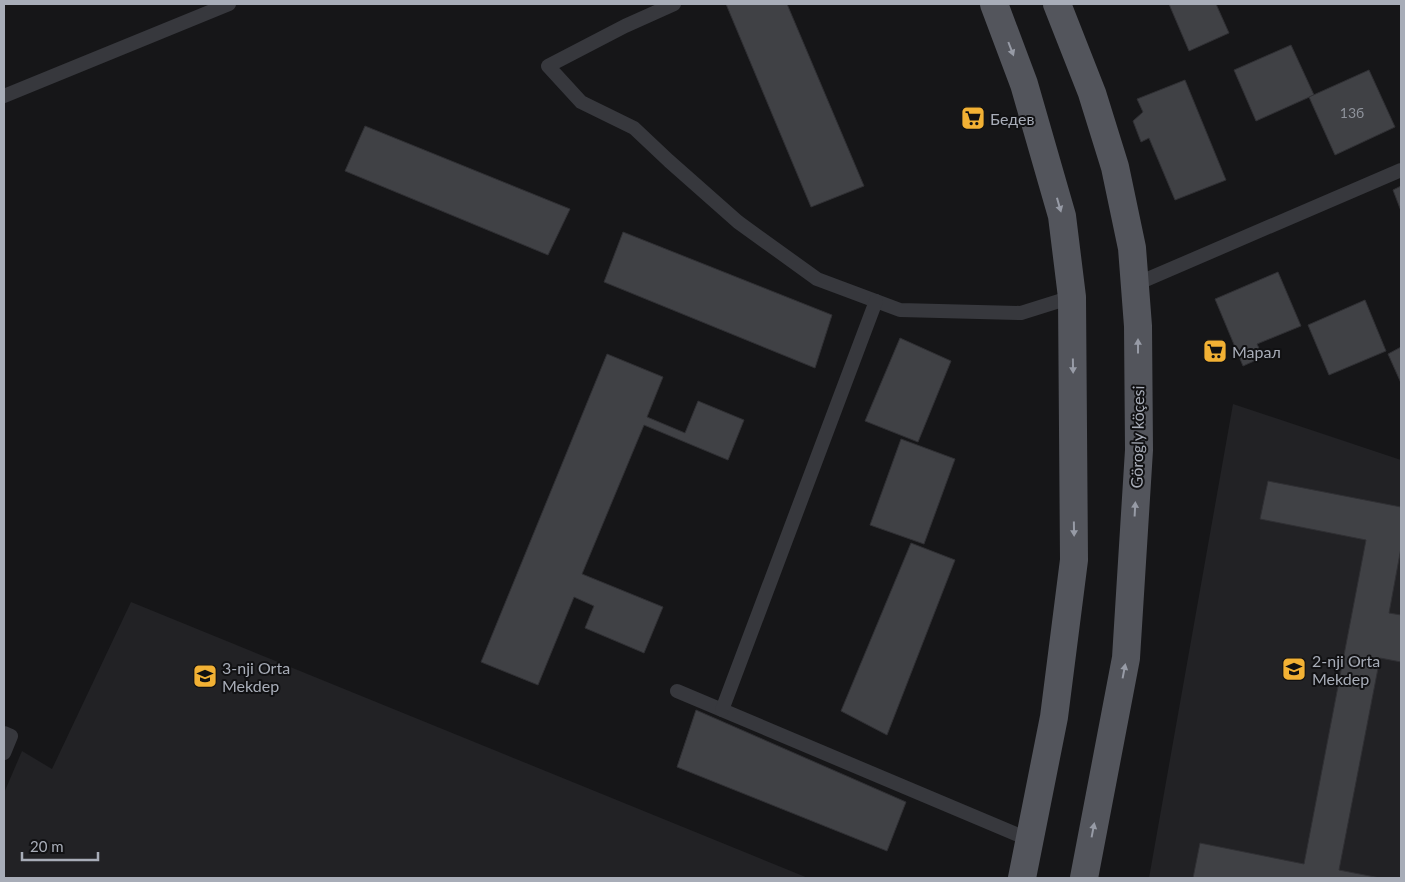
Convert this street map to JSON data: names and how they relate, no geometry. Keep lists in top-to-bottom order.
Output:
{
  "streets": {
    "main road": ["Görogly köçesi"]
  },
  "places": {
    "supermarket": ["Бедев", "Марал"],
    "school or university": ["2-nji Orta Mekdep", "3-nji Orta Mekdep"]
  },
  "house_numbers": ["13б"],
  "scale_bar": "20 m"
}
